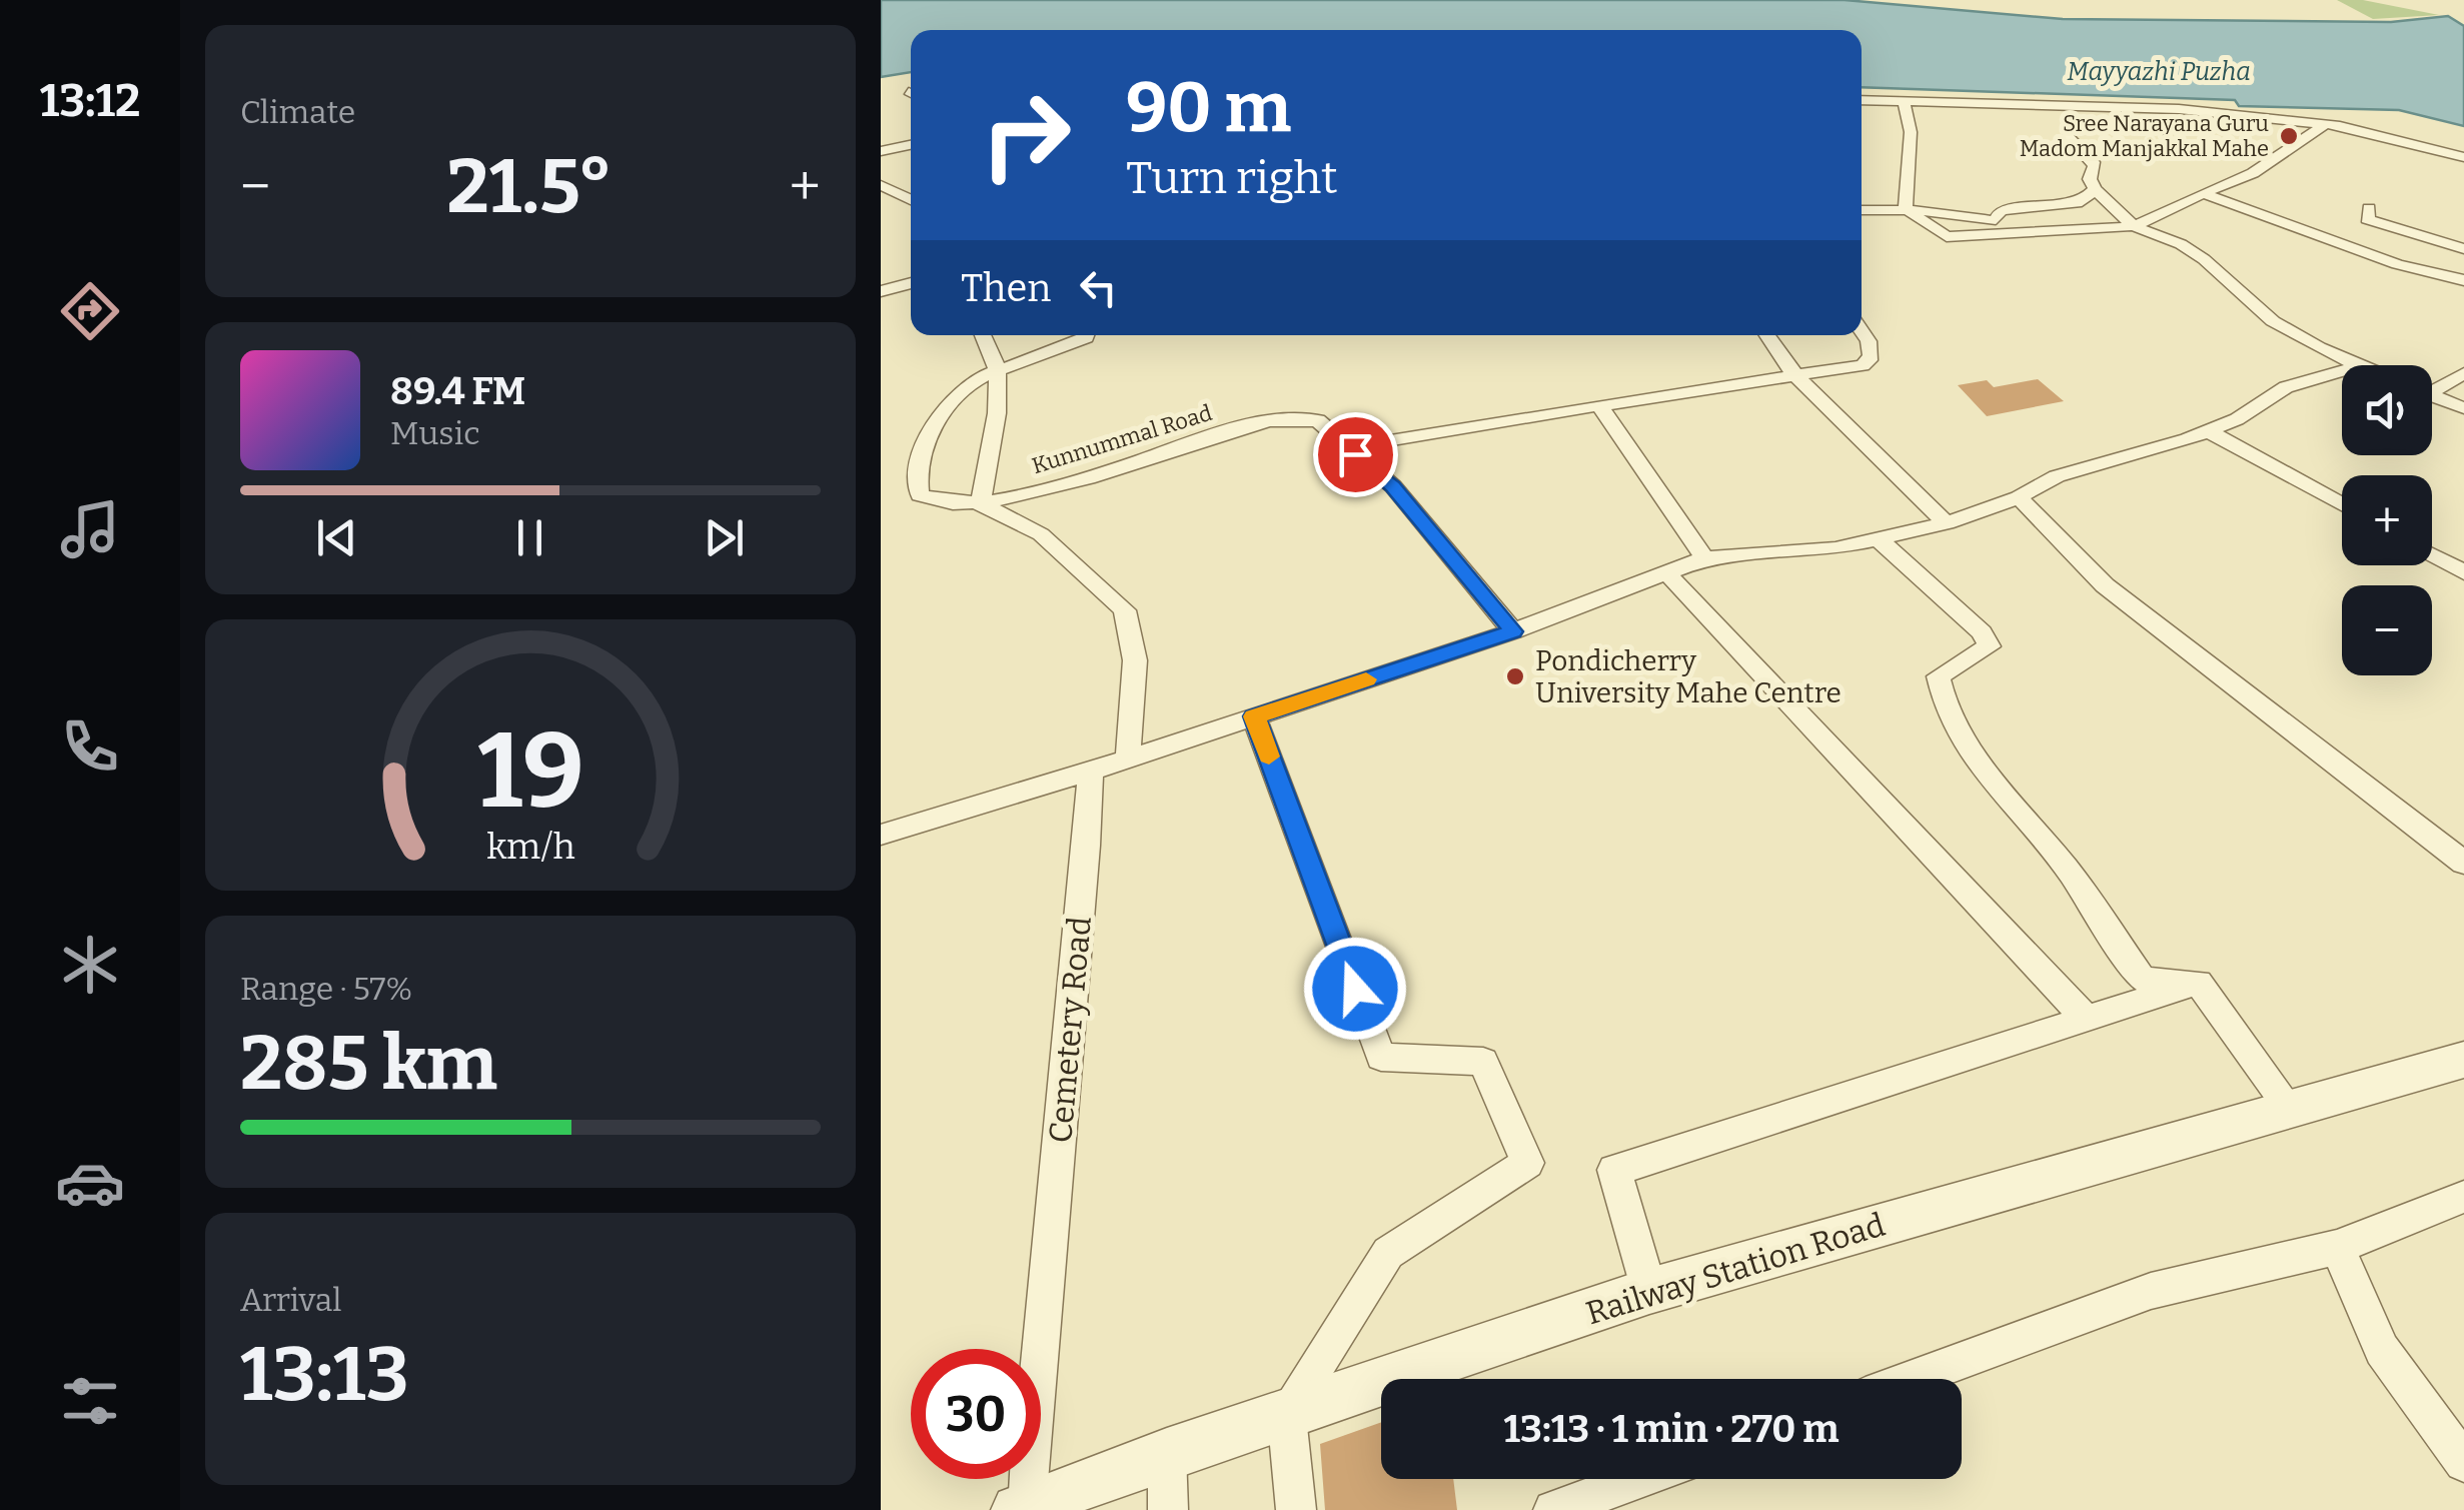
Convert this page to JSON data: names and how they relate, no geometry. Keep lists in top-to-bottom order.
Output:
{
  "streets": {
    "street": ["Kunnummal Road", "Cemetery Road", "Railway Station Road"]
  },
  "crossings": [
    ["Cemetery Road", "Railway Station Road"]
  ],
  "water": ["Mayyazhi Puzha"],
  "places": ["Sree Narayana Guru Madom Manjakkal Mahe", "Pondicherry University Mahe Centre"],
  "page": {
    "tabs": "13:12",
    "tile": [
      "Climate",
      ["Range · 57%", "285 km"],
      ["Arrival", "13:13"]
    ],
    "turn": ["90 m", "Turn right"],
    "heat": ["−", "21.5°", "+"],
    "then": "Then",
    "song": ["89.4 FM", "Music"],
    "map_buttons": ["+", "−"],
    "limit": "30",
    "trip": "13:13 · 1 min · 270 m",
    "gauge": ["19", "km/h"]
  }
}
